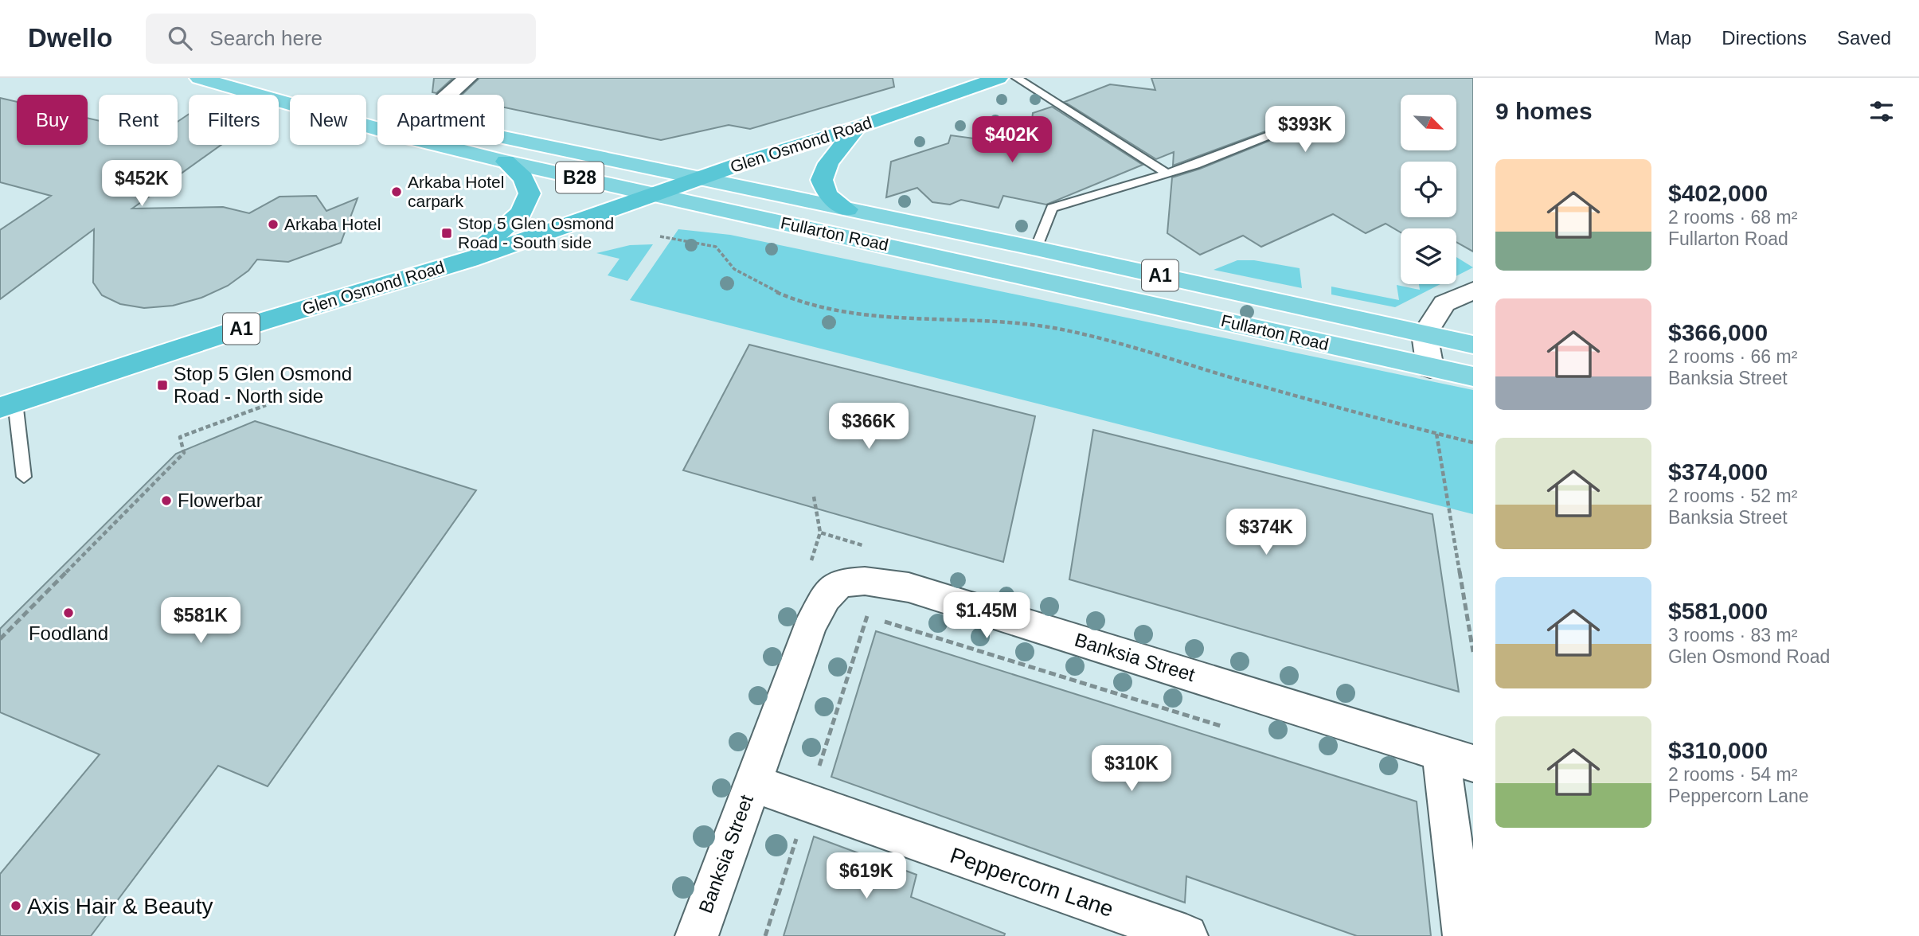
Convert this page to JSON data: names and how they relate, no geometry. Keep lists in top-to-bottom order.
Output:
{
  "streets": {
    "highway": ["Glen Osmond Road", "A1"],
    "main road": ["B28", "Fullarton Road"],
    "street": ["Banksia Street", "Peppercorn Lane"]
  },
  "crossings": [
    ["Glen Osmond Road", "Fullarton Road"],
    ["Banksia Street", "Peppercorn Lane"]
  ],
  "places": {
    "other": [
      "Arkaba Hotel carpark",
      "Arkaba Hotel",
      "Flowerbar",
      "Foodland",
      "Axis Hair & Beauty"
    ],
    "transit": ["Stop 5 Glen Osmond Road - South side", "Stop 5 Glen Osmond Road - North side"]
  },
  "north": "bottom right",
  "page": {
    "header": "Dwello",
    "search": "Search here",
    "nav": ["Map", "Directions", "Saved"],
    "heading": "9 homes",
    "chip": [
      "Buy",
      "Rent",
      "Filters",
      "New",
      "Apartment"
    ],
    "price": [
      "$393K",
      "$402K",
      "$452K",
      "$366K",
      "$374K",
      "$1.45M",
      "$581K",
      "$310K",
      "$619K"
    ],
    "list": [
      {
        "name": "$402,000",
        "note": "2 rooms · 68 m² · Fullarton Road"
      },
      {
        "name": "$366,000",
        "note": "2 rooms · 66 m² · Banksia Street"
      },
      {
        "name": "$374,000",
        "note": "2 rooms · 52 m² · Banksia Street"
      },
      {
        "name": "$581,000",
        "note": "3 rooms · 83 m² · Glen Osmond Road"
      },
      {
        "name": "$310,000",
        "note": "2 rooms · 54 m² · Peppercorn Lane"
      }
    ]
  }
}
